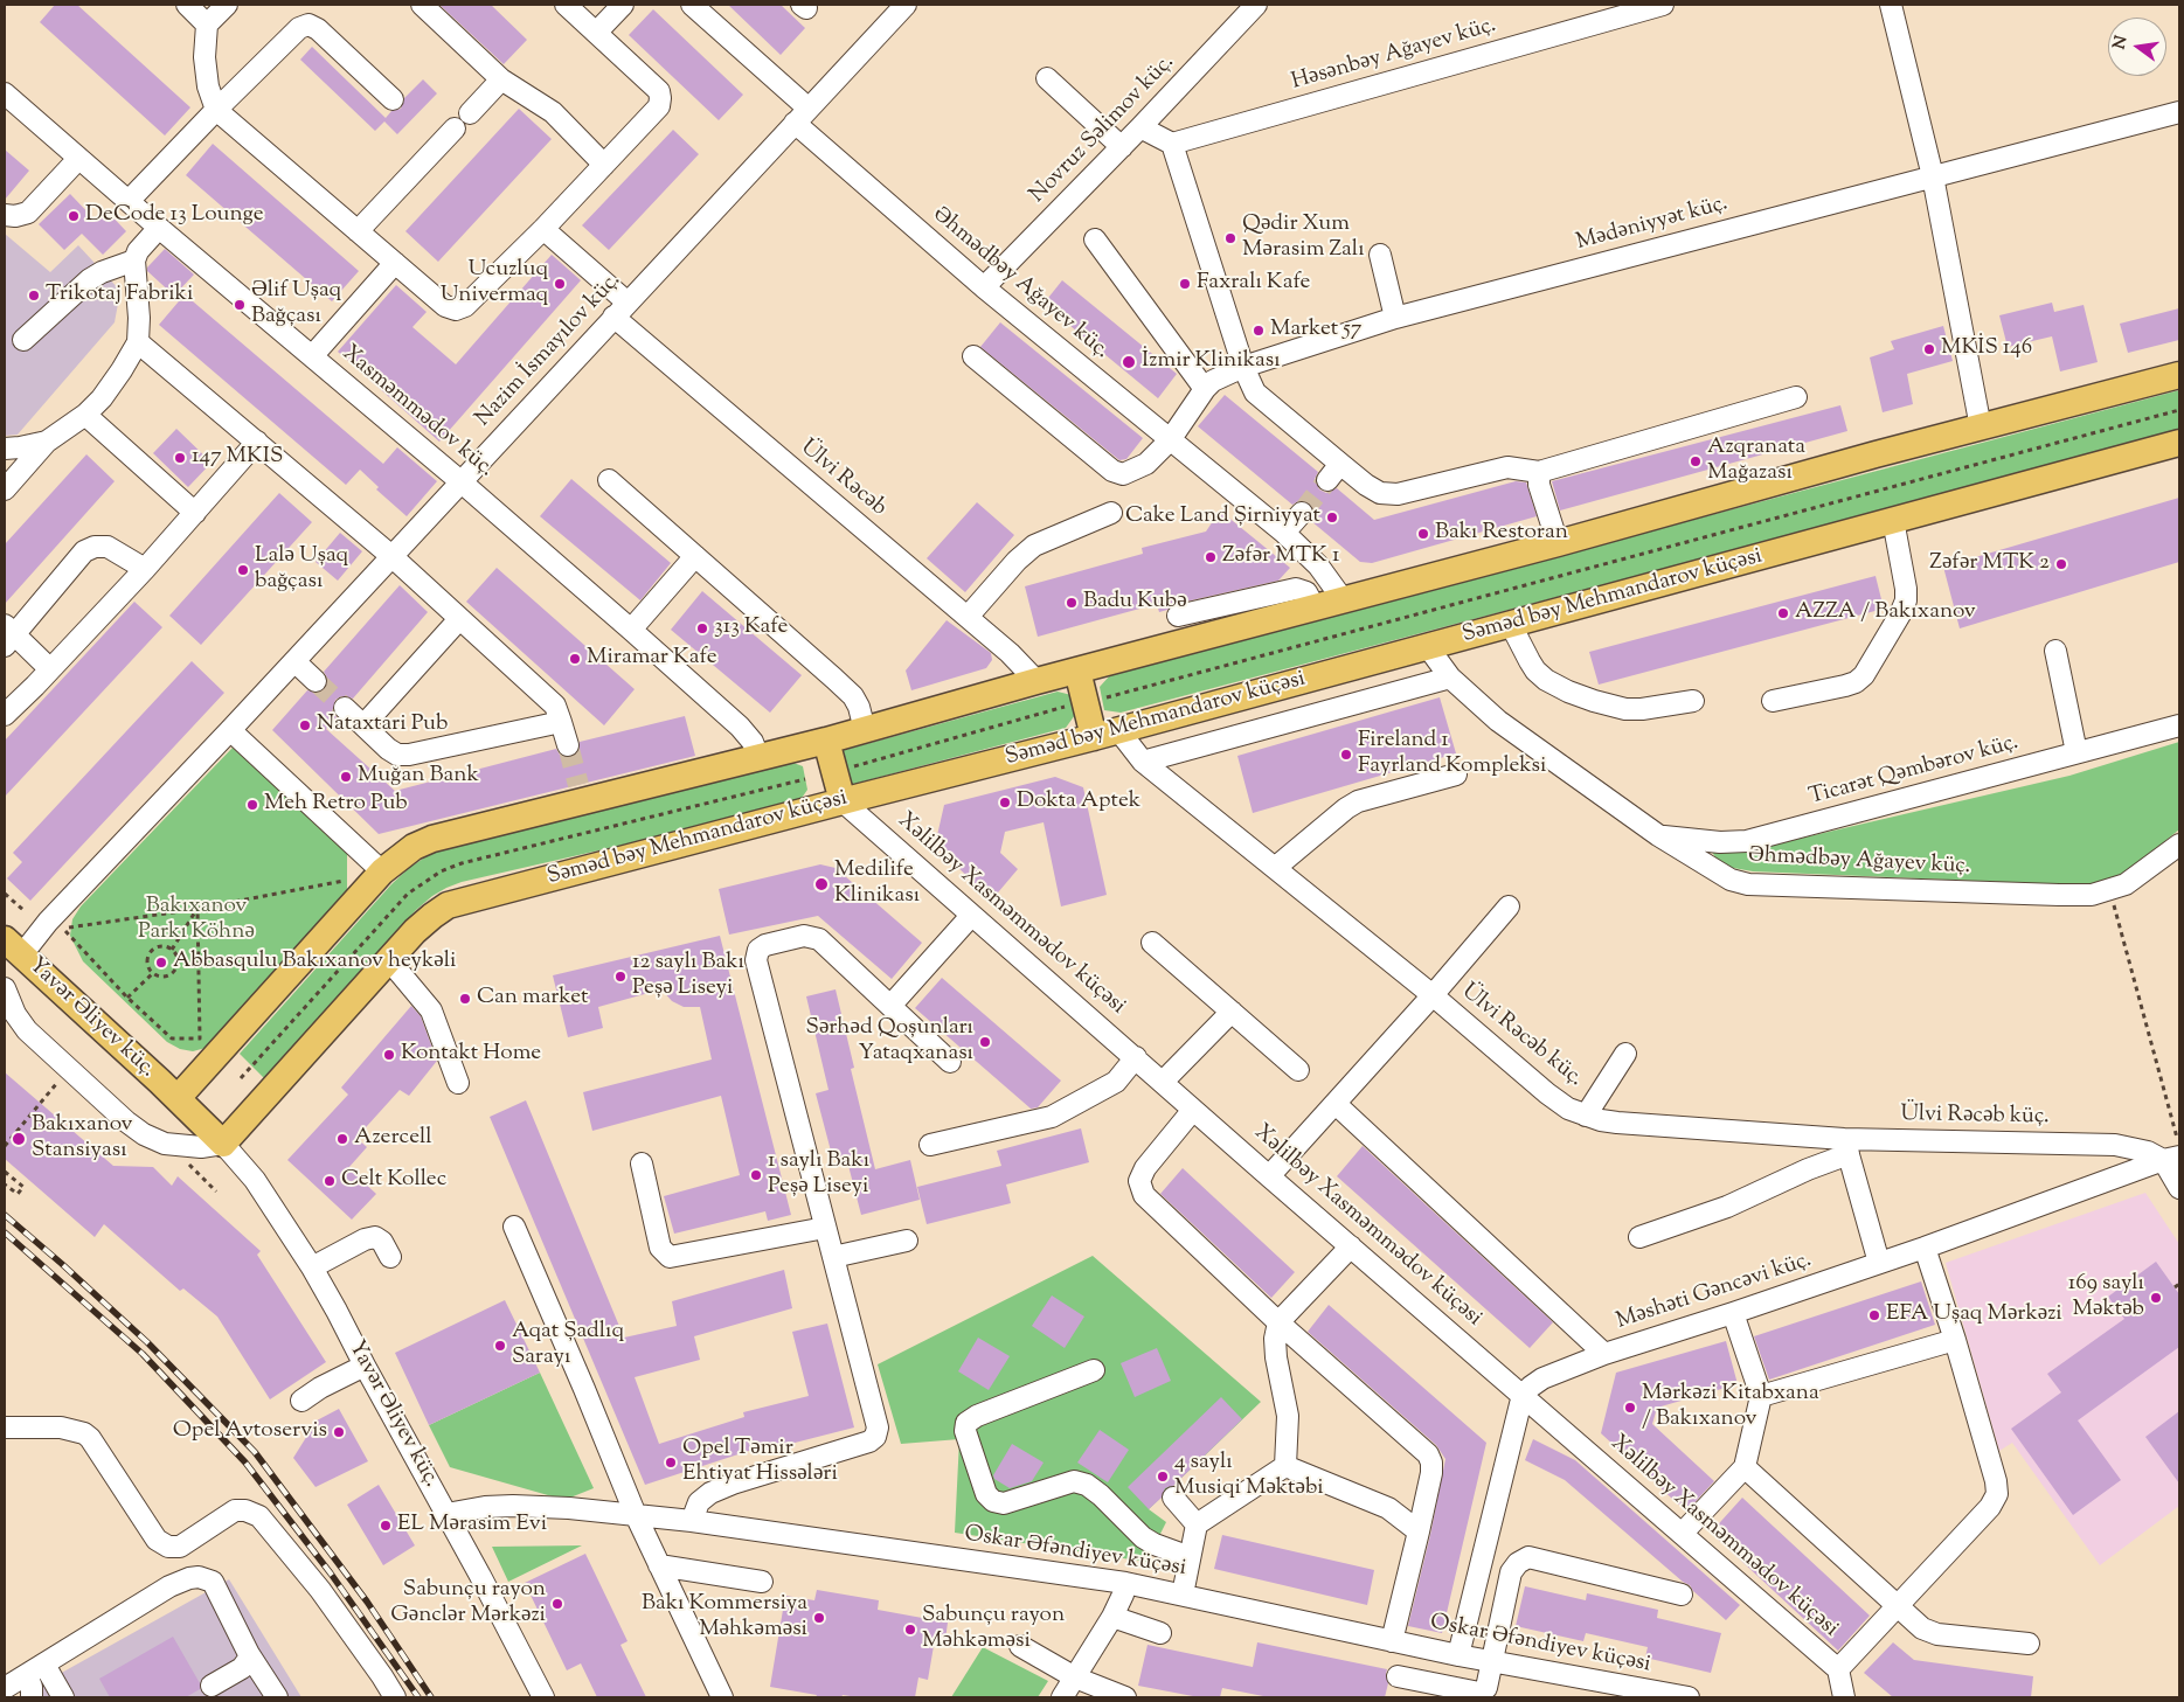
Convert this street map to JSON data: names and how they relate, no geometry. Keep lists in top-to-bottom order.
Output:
{
  "streets": {
    "main road": ["Səməd bəy Mehmandarov küçəsi", "Yavər Əliyev küç."],
    "street": [
      "Həsənbəy Ağayev küç.",
      "Novruz Səlimov küç.",
      "Mədəniyyət küç.",
      "Əhmədbəy Ağayev küç.",
      "Nazim İsmayılov küç.",
      "Xasməmmədov küç.",
      "Ülvi Rəcəb",
      "Ticarət Qəmbərov küç.",
      "Xəlilbəy Xasməmmədov küçəsi",
      "Ülvi Rəcəb küç.",
      "Məshəti Gəncəvi küç.",
      "Oskar Əfəndiyev küçəsi"
    ]
  },
  "crossings": [
    ["Novruz Səlimov küç.", "Əhmədbəy Ağayev küç."],
    ["Mədəniyyət küç.", "Əhmədbəy Ağayev küç."],
    ["Əhmədbəy Ağayev küç.", "Nazim İsmayılov küç."],
    ["Əhmədbəy Ağayev küç.", "Səməd bəy Mehmandarov küçəsi"],
    ["Əhmədbəy Ağayev küç.", "Ticarət Qəmbərov küç."],
    ["Nazim İsmayılov küç.", "Xasməmmədov küç."],
    ["Nazim İsmayılov küç.", "Ülvi Rəcəb"],
    ["Nazim İsmayılov küç.", "Yavər Əliyev küç."],
    ["Səməd bəy Mehmandarov küçəsi", "Xəlilbəy Xasməmmədov küçəsi"],
    ["Səməd bəy Mehmandarov küçəsi", "Yavər Əliyev küç."],
    ["Səməd bəy Mehmandarov küçəsi", "Ülvi Rəcəb küç."],
    ["Xəlilbəy Xasməmmədov küçəsi", "Məshəti Gəncəvi küç."],
    ["Yavər Əliyev küç.", "Oskar Əfəndiyev küçəsi"],
    ["Ülvi Rəcəb küç.", "Məshəti Gəncəvi küç."]
  ],
  "parks": ["Bakıxanov Parkı Köhnə"],
  "places": [
    "DeCode 13 Lounge",
    "Qədir Xum Mərasim Zalı",
    "Ucuzluq Univermaq",
    "Faxralı Kafe",
    "Trikotaj Fabriki",
    "Əlif Uşaq Bağçası",
    "Market 57",
    "MKİS 146",
    "İzmir Klinikası",
    "147 MKIS",
    "Azqranata Mağazası",
    "Cake Land Şirniyyat",
    "Bakı Restoran",
    "Zəfər MTK 1",
    "Zəfər MTK 2",
    "Lalə Uşaq bağçası",
    "Badu Kubə",
    "AZZA / Bakıxanov",
    "313 Kafe",
    "Miramar Kafe",
    "Nataxtari Pub",
    "Fireland 1 Fayrland Kompleksi",
    "Muğan Bank",
    "Dokta Aptek",
    "Meh Retro Pub",
    "Medilife Klinikası",
    "Abbasqulu Bakıxanov heykəli",
    "12 saylı Bakı Peşə Liseyi",
    "Can market",
    "Sərhəd Qoşunları Yataqxanası",
    "Kontakt Home",
    "Bakıxanov Stansiyası",
    "Azercell",
    "1 saylı Bakı Peşə Liseyi",
    "Celt Kollec",
    "169 saylı Məktəb",
    "EFA Uşaq Mərkəzi",
    "Aqat Şadlıq Sarayı",
    "Mərkəzi Kitabxana / Bakıxanov",
    "Opel Avtoservis",
    "Opel Təmir Ehtiyat Hissələri",
    "4 saylı Musiqi Məktəbi",
    "EL Mərasim Evi",
    "Sabunçu rayon Gənclər Mərkəzi",
    "Bakı Kommersiya Məhkəməsi",
    "Sabunçu rayon Məhkəməsi"
  ],
  "north": "left"
}
